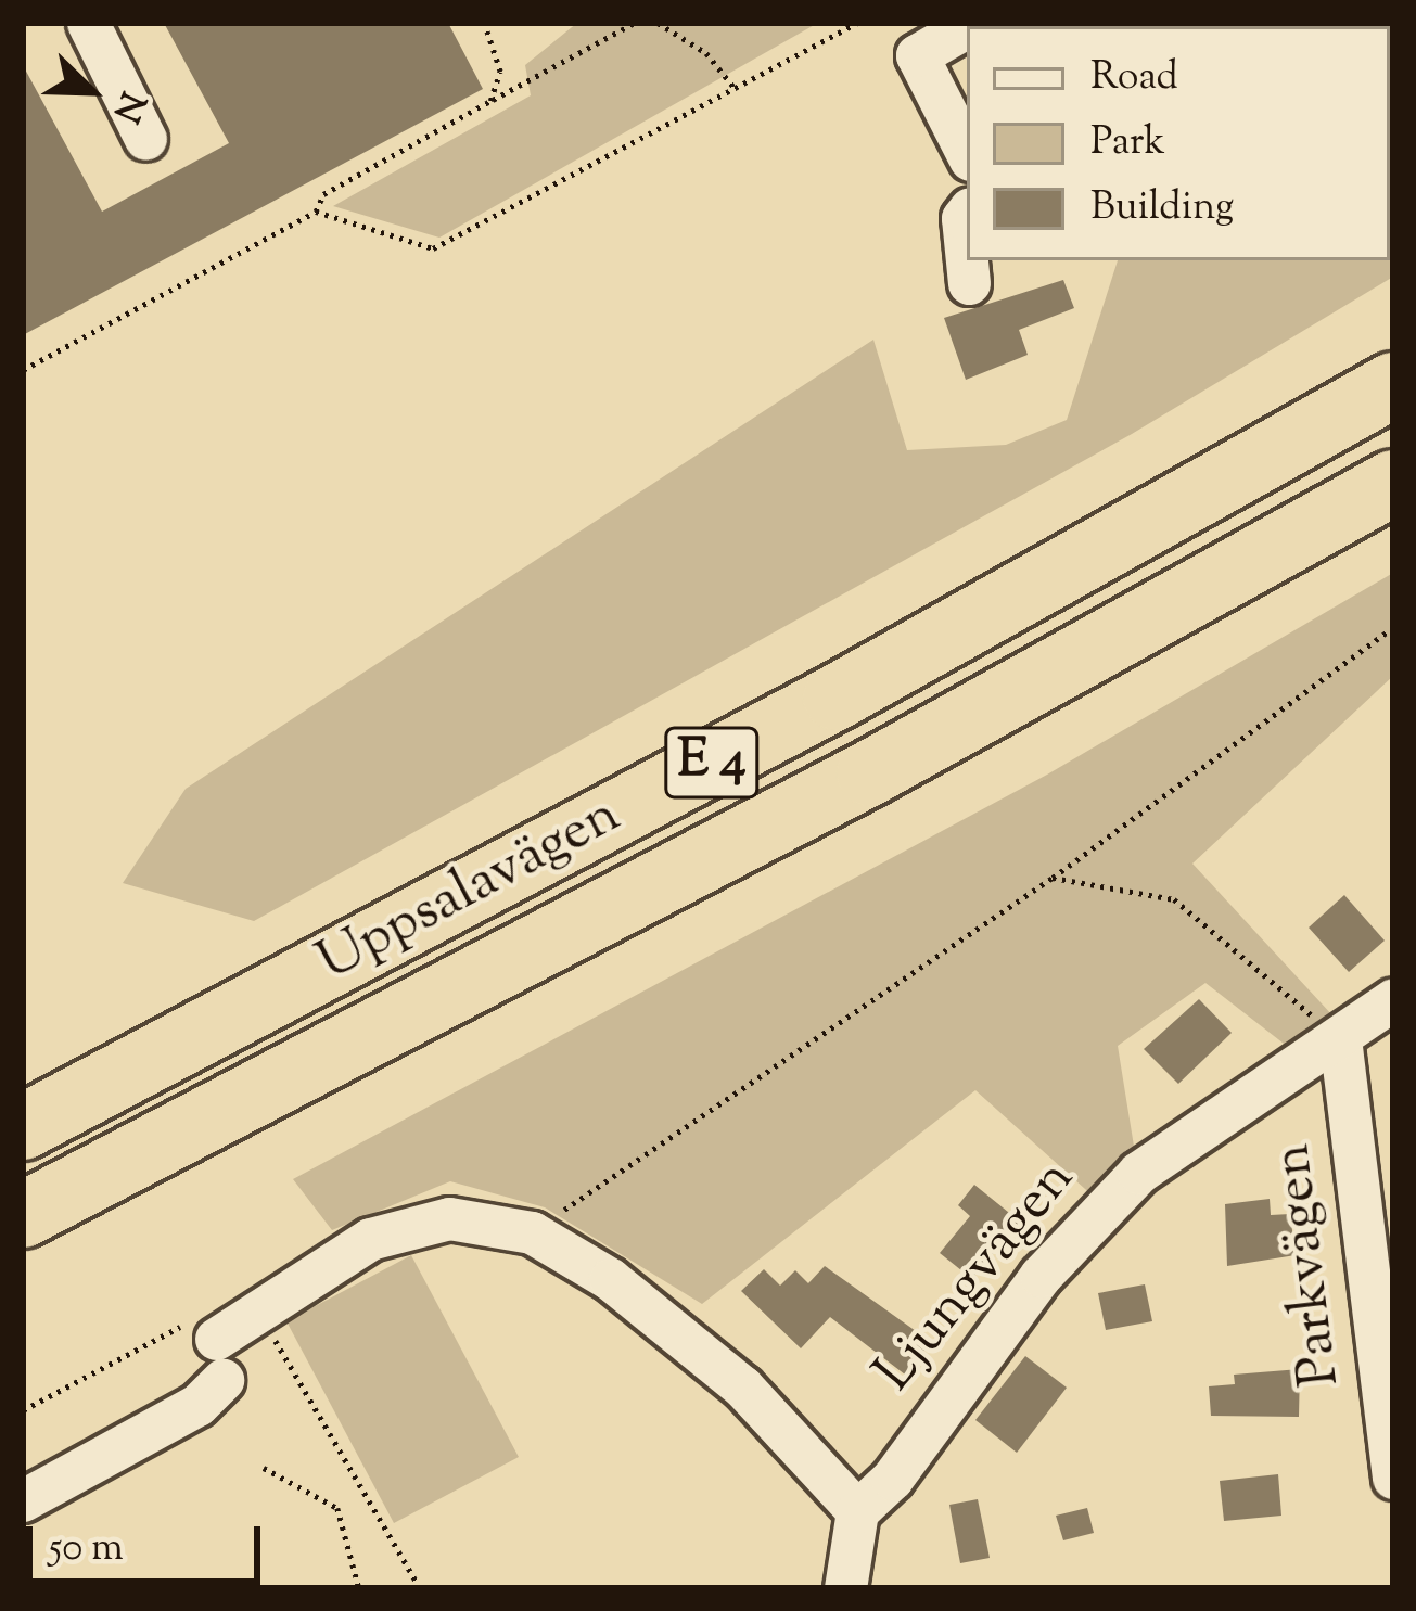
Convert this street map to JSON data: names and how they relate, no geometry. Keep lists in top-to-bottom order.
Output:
{
  "streets": {
    "highway": ["E 4", "Uppsalavägen"],
    "street": ["Parkvägen", "Ljungvägen"]
  },
  "crossings": [
    ["Parkvägen", "Ljungvägen"]
  ],
  "legend": ["Road", "Park", "Building"],
  "scale_bar": "50 m",
  "north": "bottom right"
}
